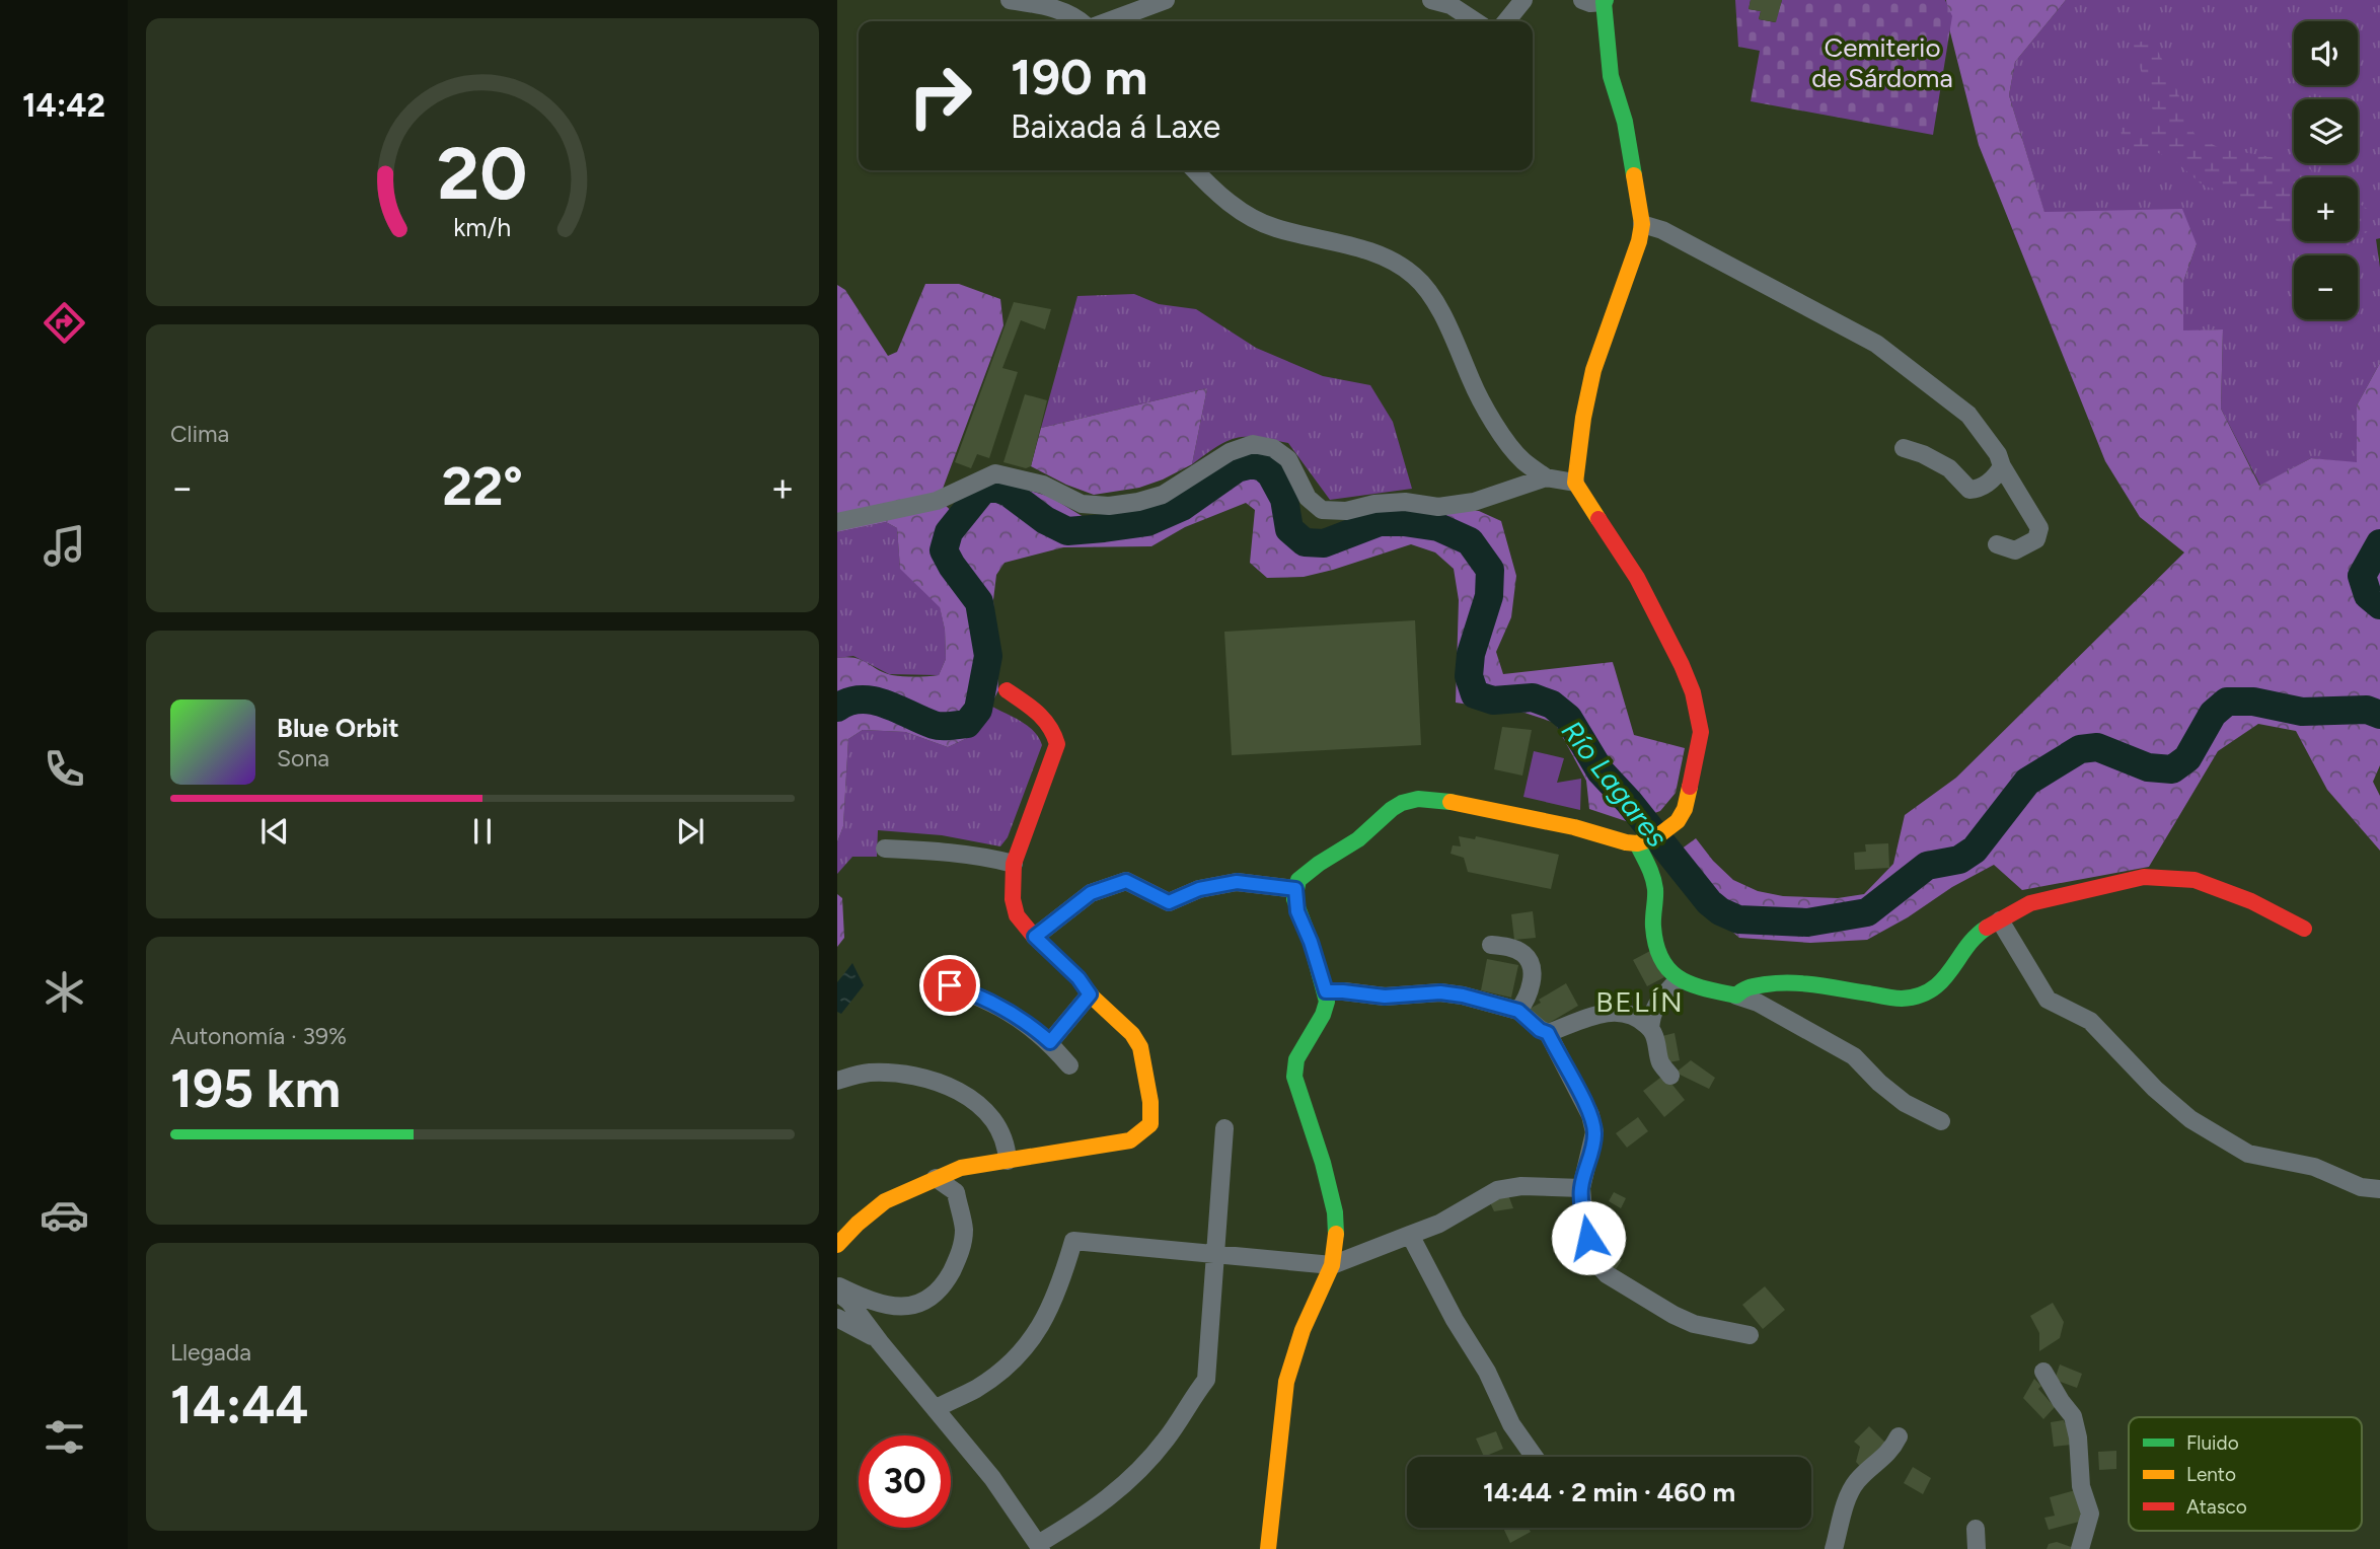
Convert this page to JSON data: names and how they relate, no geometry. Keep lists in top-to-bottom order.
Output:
{
  "districts": ["BELÍN"],
  "water": ["Río Lagares"],
  "parks": ["Cemiterio de Sárdoma"],
  "legend": ["Fluido", "Lento", "Atasco"],
  "page": {
    "tabs": "14:42",
    "map_buttons": ["+", "−"],
    "turn": ["190 m", "Baixada á Laxe"],
    "tile": [
      "Clima",
      ["Autonomía · 39%", "195 km"],
      ["Llegada", "14:44"]
    ],
    "heat": ["−", "22°", "+"],
    "song": ["Blue Orbit", "Sona"],
    "limit": "30",
    "trip": "14:44 · 2 min · 460 m",
    "gauge": ["20", "km/h"]
  }
}
